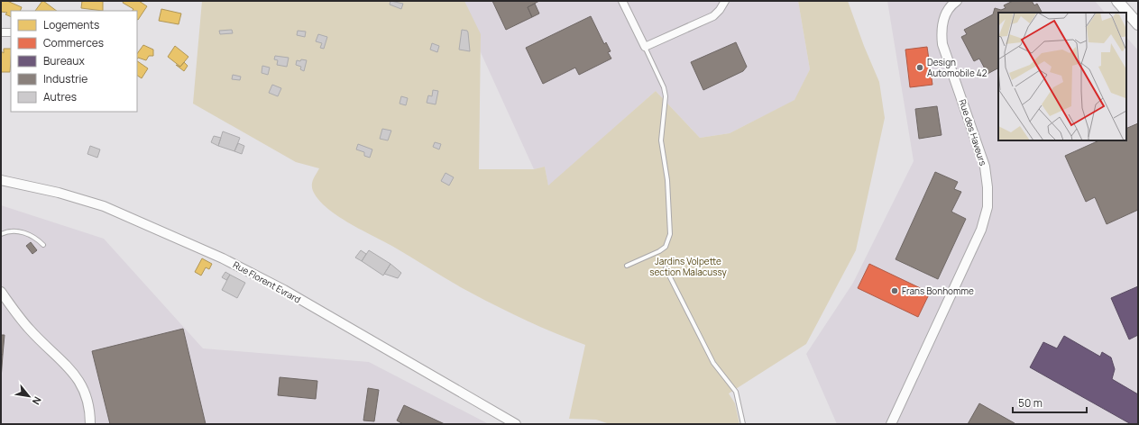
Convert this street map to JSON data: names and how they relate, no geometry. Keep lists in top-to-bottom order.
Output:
{
  "streets": {
    "street": ["Rue des Haveurs", "Rue Florent Evrard"]
  },
  "parks": ["Jardins Volpette section Malacussy"],
  "places": ["Design Automobile 42", "Frans Bonhomme"],
  "legend": [
    "Logements",
    "Commerces",
    "Bureaux",
    "Industrie",
    "Autres"
  ],
  "scale_bar": "50 m",
  "north": "bottom right"
}
